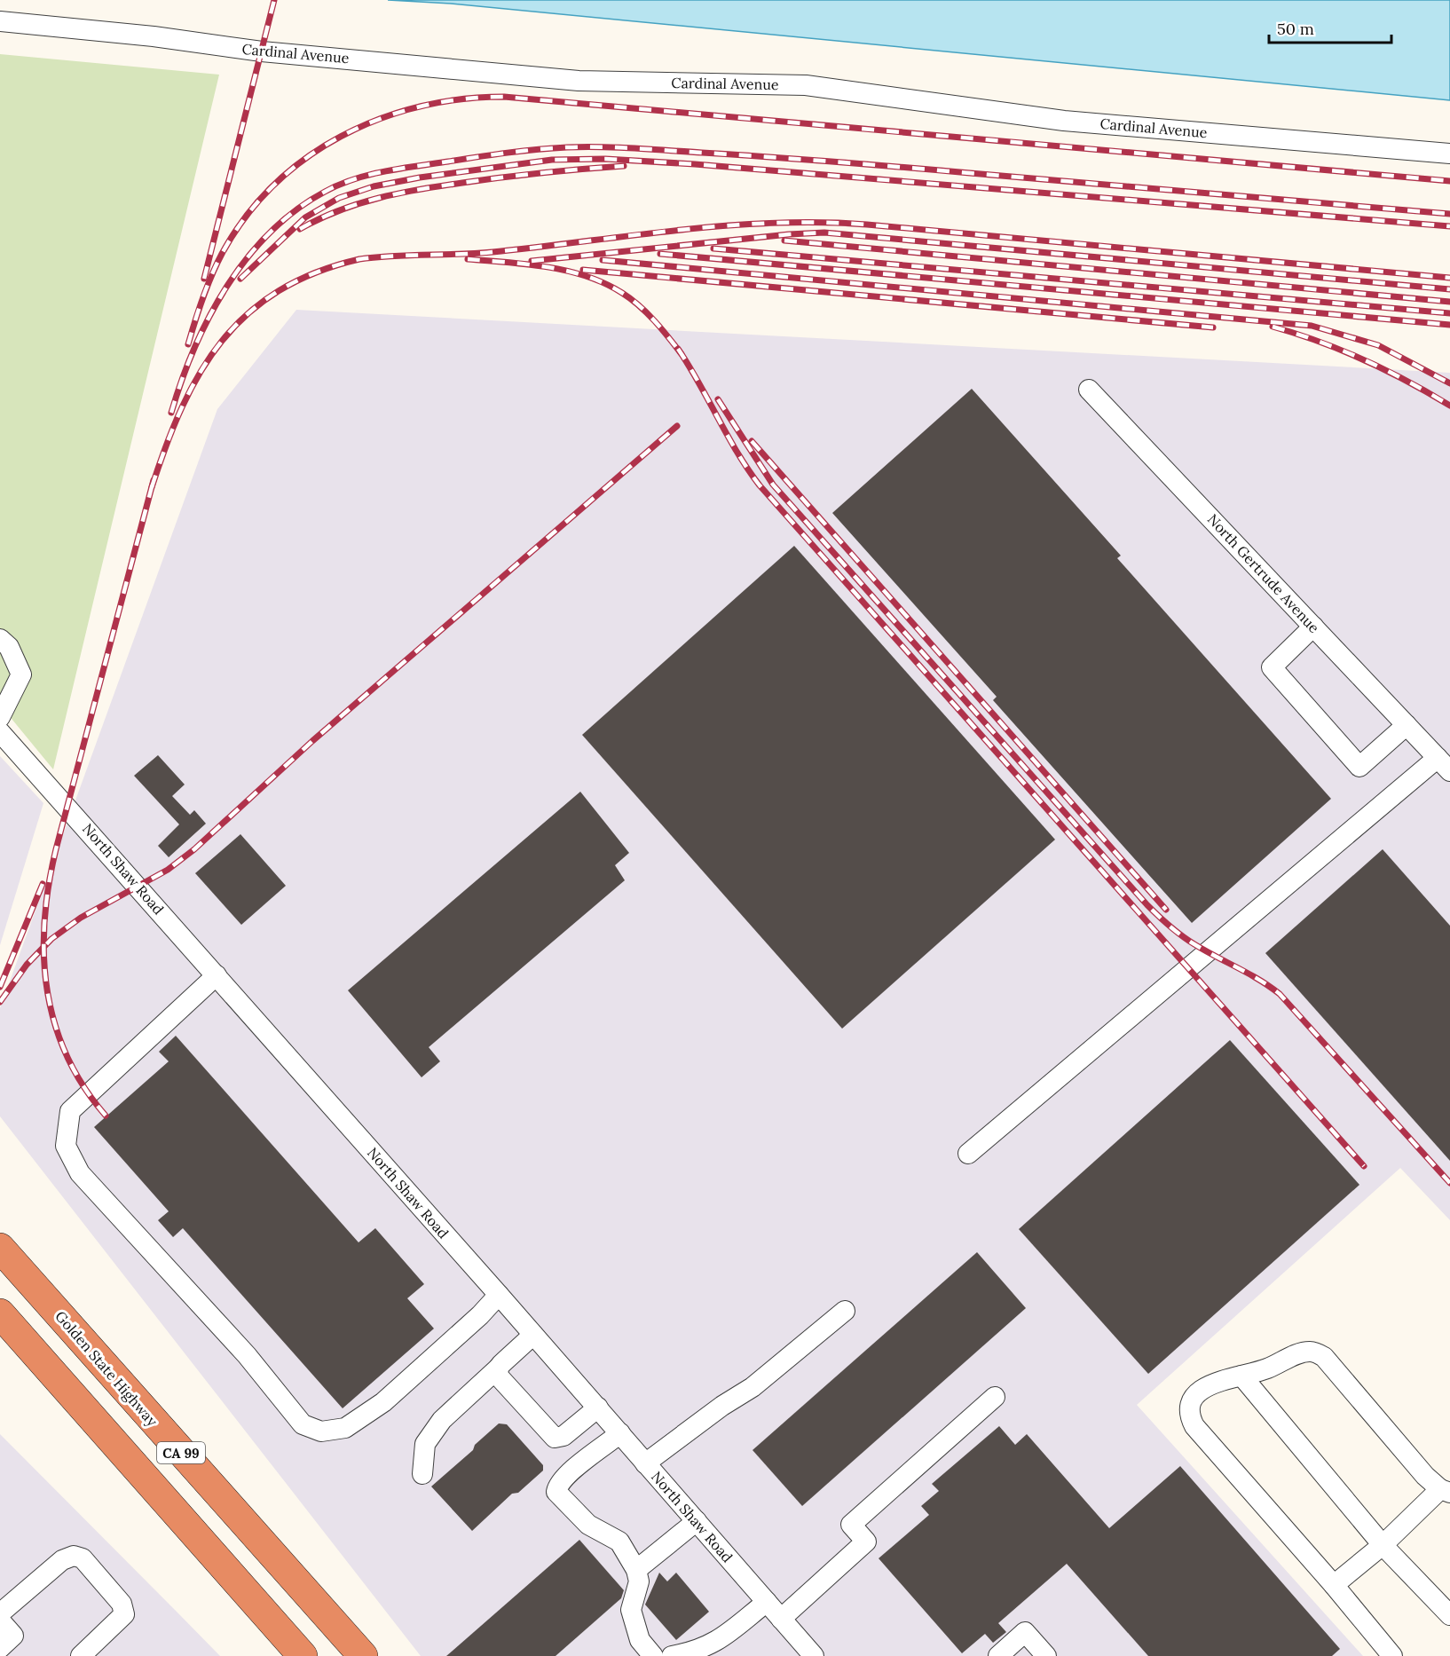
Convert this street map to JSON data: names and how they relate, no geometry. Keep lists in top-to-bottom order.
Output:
{
  "streets": {
    "highway": ["Golden State Highway", "CA 99"],
    "street": ["Cardinal Avenue", "North Gertrude Avenue", "North Shaw Road"]
  },
  "scale_bar": "50 m"
}
